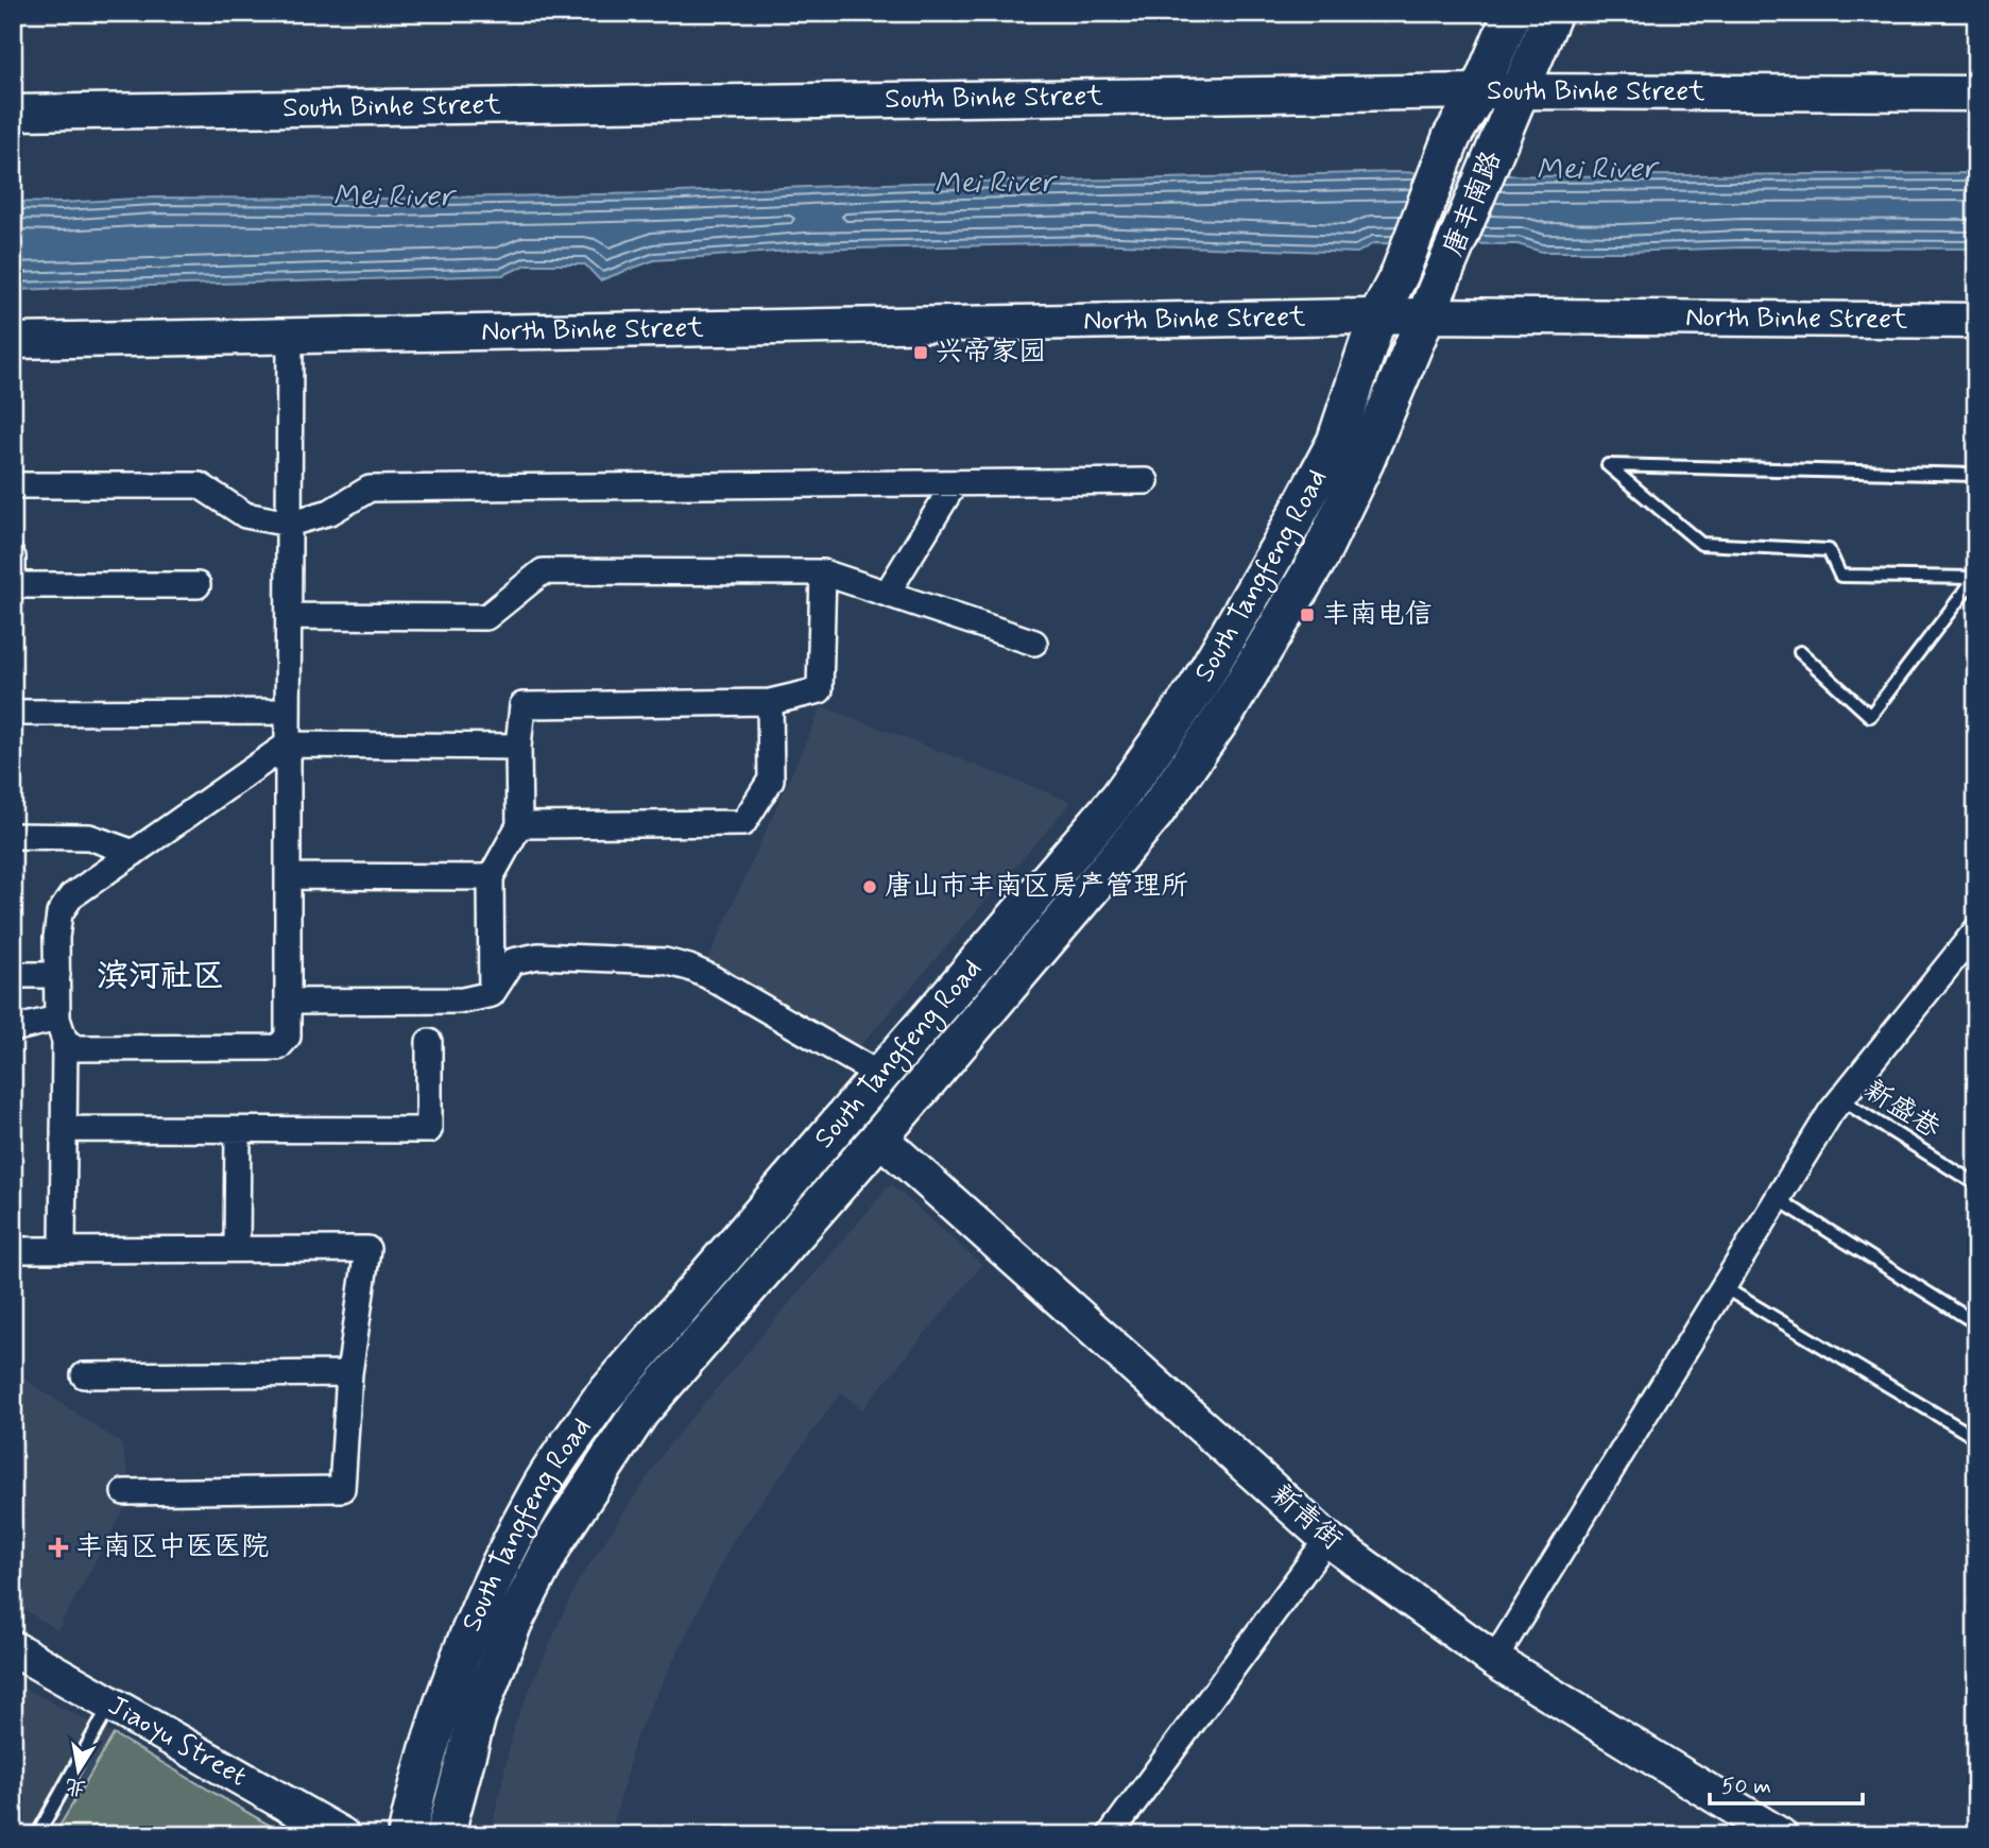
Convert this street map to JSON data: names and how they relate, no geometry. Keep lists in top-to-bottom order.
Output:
{
  "streets": {
    "main road": ["唐丰南路", "South Tangfeng Road"],
    "street": [
      "South Binhe Street",
      "North Binhe Street",
      "新青街",
      "Jiaoyu Street"
    ],
    "lane": ["新盛巷"]
  },
  "crossings": [
    ["South Binhe Street", "唐丰南路"],
    ["唐丰南路", "South Tangfeng Road"],
    ["North Binhe Street", "South Tangfeng Road"],
    ["South Tangfeng Road", "新青街"]
  ],
  "districts": ["滨河社区"],
  "water": ["Mei River"],
  "places": {
    "transit": ["兴帝家园", "丰南电信"],
    "other": ["唐山市丰南区房产管理所"],
    "health": ["丰南区中医医院"]
  },
  "scale_bar": "50 m",
  "north": "bottom"
}
